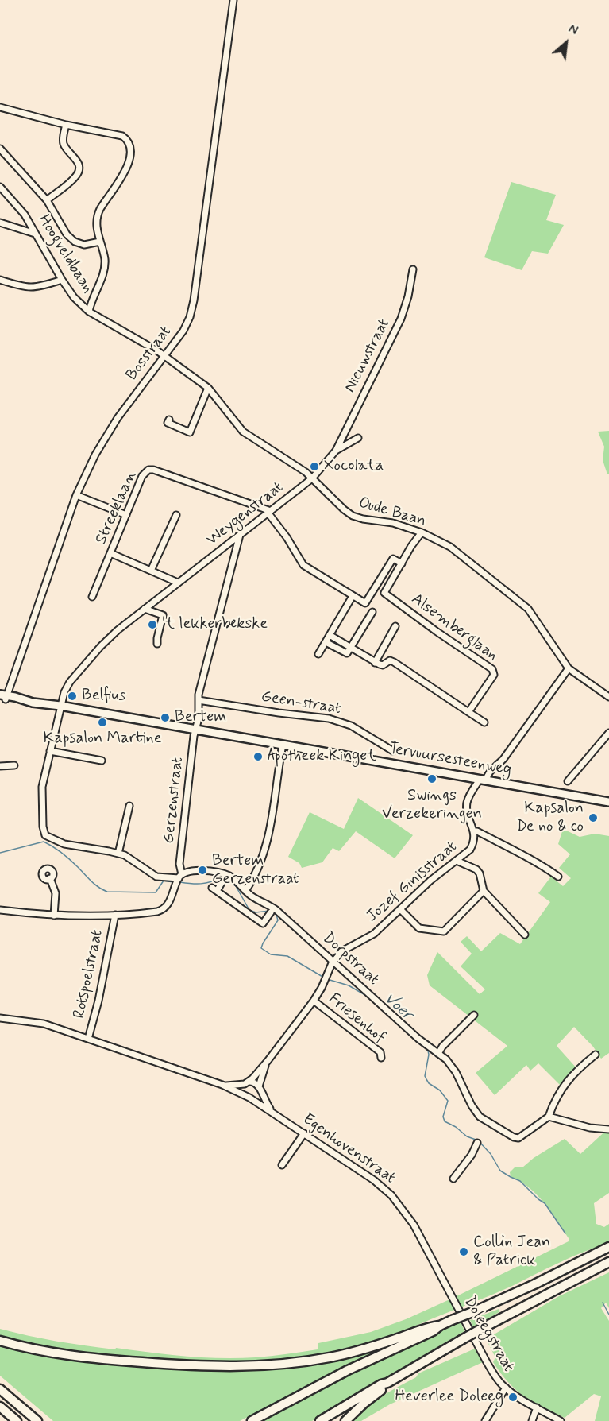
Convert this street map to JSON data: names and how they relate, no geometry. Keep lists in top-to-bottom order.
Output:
{
  "streets": {
    "main road": ["Tervuursesteenweg"],
    "street": [
      "Hoogveldbaan",
      "Bosstraat",
      "Nieuwstraat",
      "Streeklaan",
      "Oude Baan",
      "Weygenstraat",
      "Alsemberglaan",
      "Geen-straat",
      "Gerzenstraat",
      "Jozef Ginisstraat",
      "Dorpstraat",
      "Rotspoelstraat",
      "Friesenhof",
      "Egenhovenstraat",
      "Doleegstraat"
    ]
  },
  "crossings": [
    ["Hoogveldbaan", "Bosstraat"],
    ["Hoogveldbaan", "Oude Baan"],
    ["Bosstraat", "Oude Baan"],
    ["Bosstraat", "Tervuursesteenweg"],
    ["Nieuwstraat", "Weygenstraat"],
    ["Streeklaan", "Weygenstraat"],
    ["Oude Baan", "Weygenstraat"],
    ["Weygenstraat", "Tervuursesteenweg"],
    ["Weygenstraat", "Gerzenstraat"],
    ["Geen-straat", "Gerzenstraat"],
    ["Tervuursesteenweg", "Gerzenstraat"],
    ["Jozef Ginisstraat", "Dorpstraat"],
    ["Rotspoelstraat", "Egenhovenstraat"],
    ["Egenhovenstraat", "Doleegstraat"]
  ],
  "water": ["Voer"],
  "places": [
    "Xocolata",
    "'t lekkerbekske",
    "Belfius",
    "Bertem",
    "Kapsalon Martine",
    "Apotheek Kinget",
    "Swings Verzekeringen",
    "Kapsalon De no & co",
    "Bertem Gerzenstraat",
    "Collin Jean & Patrick",
    "Heverlee Doleeg"
  ],
  "north": "top right"
}
